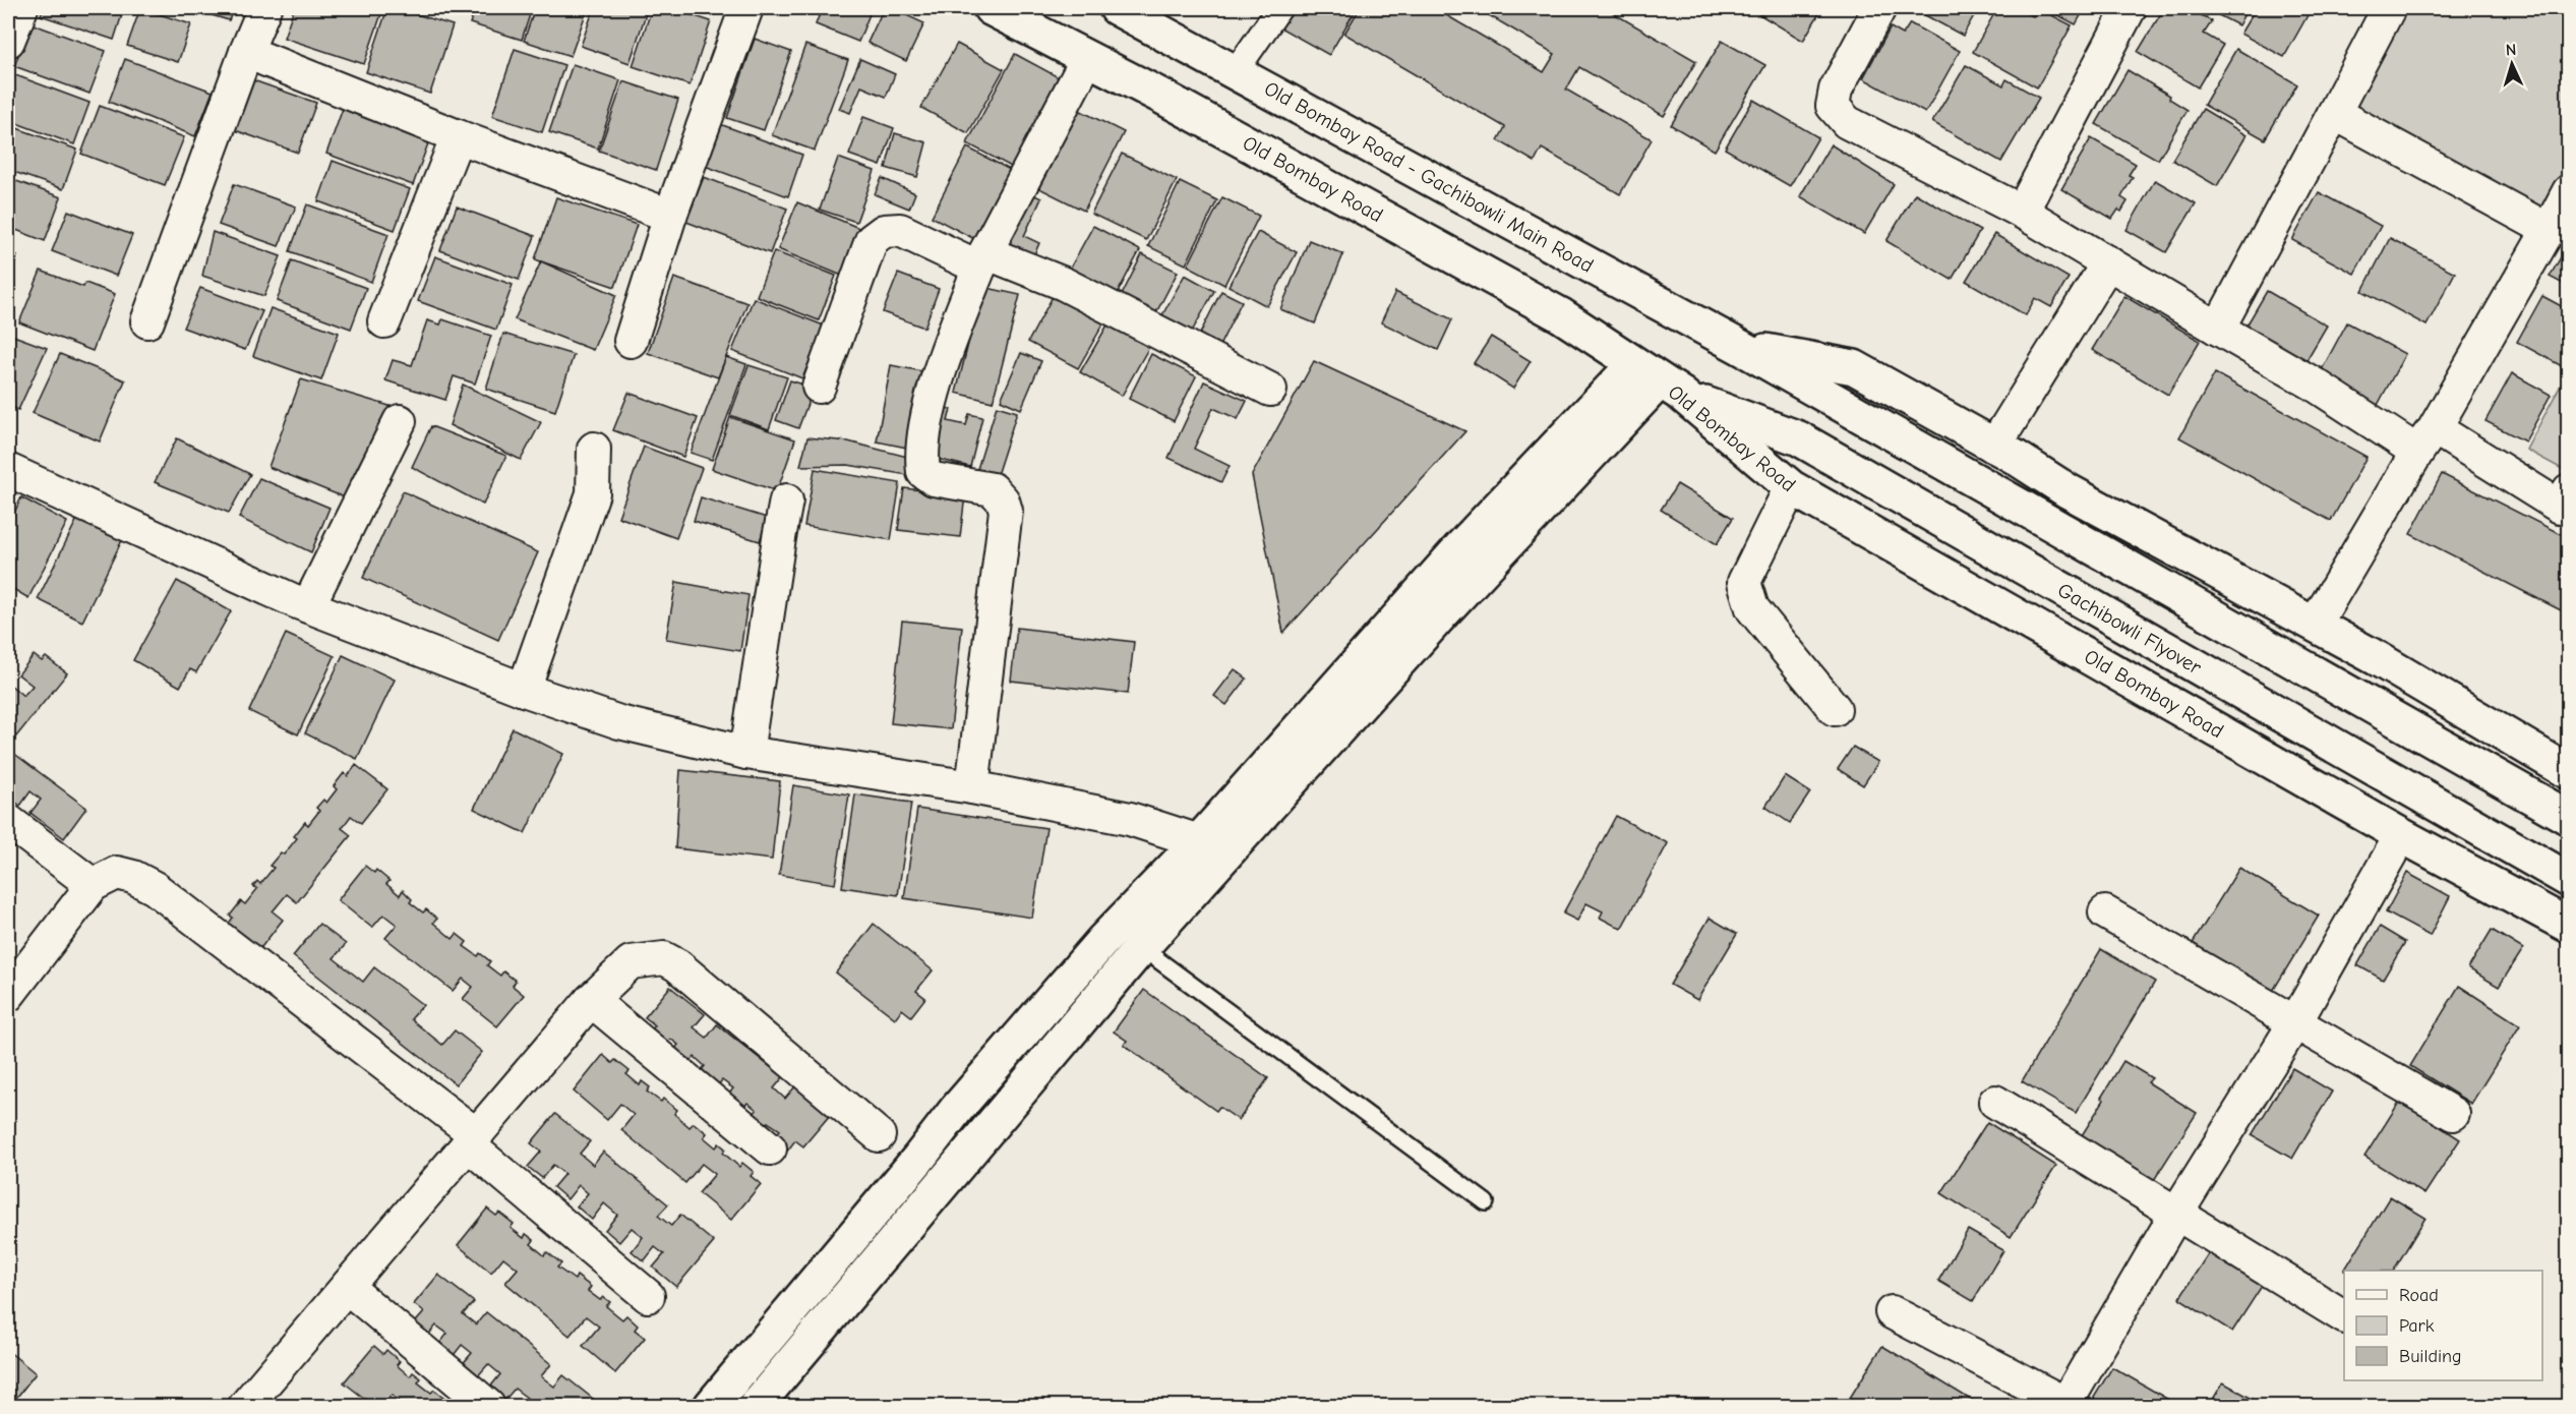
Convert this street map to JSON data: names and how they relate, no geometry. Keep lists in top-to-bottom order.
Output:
{
  "streets": {
    "main road": ["Old Bombay Road - Gachibowli Main Road", "Old Bombay Road", "Gachibowli Flyover"]
  },
  "crossings": [
    ["Old Bombay Road", "Gachibowli Flyover"]
  ],
  "legend": ["Road", "Park", "Building"],
  "north": "top"
}
